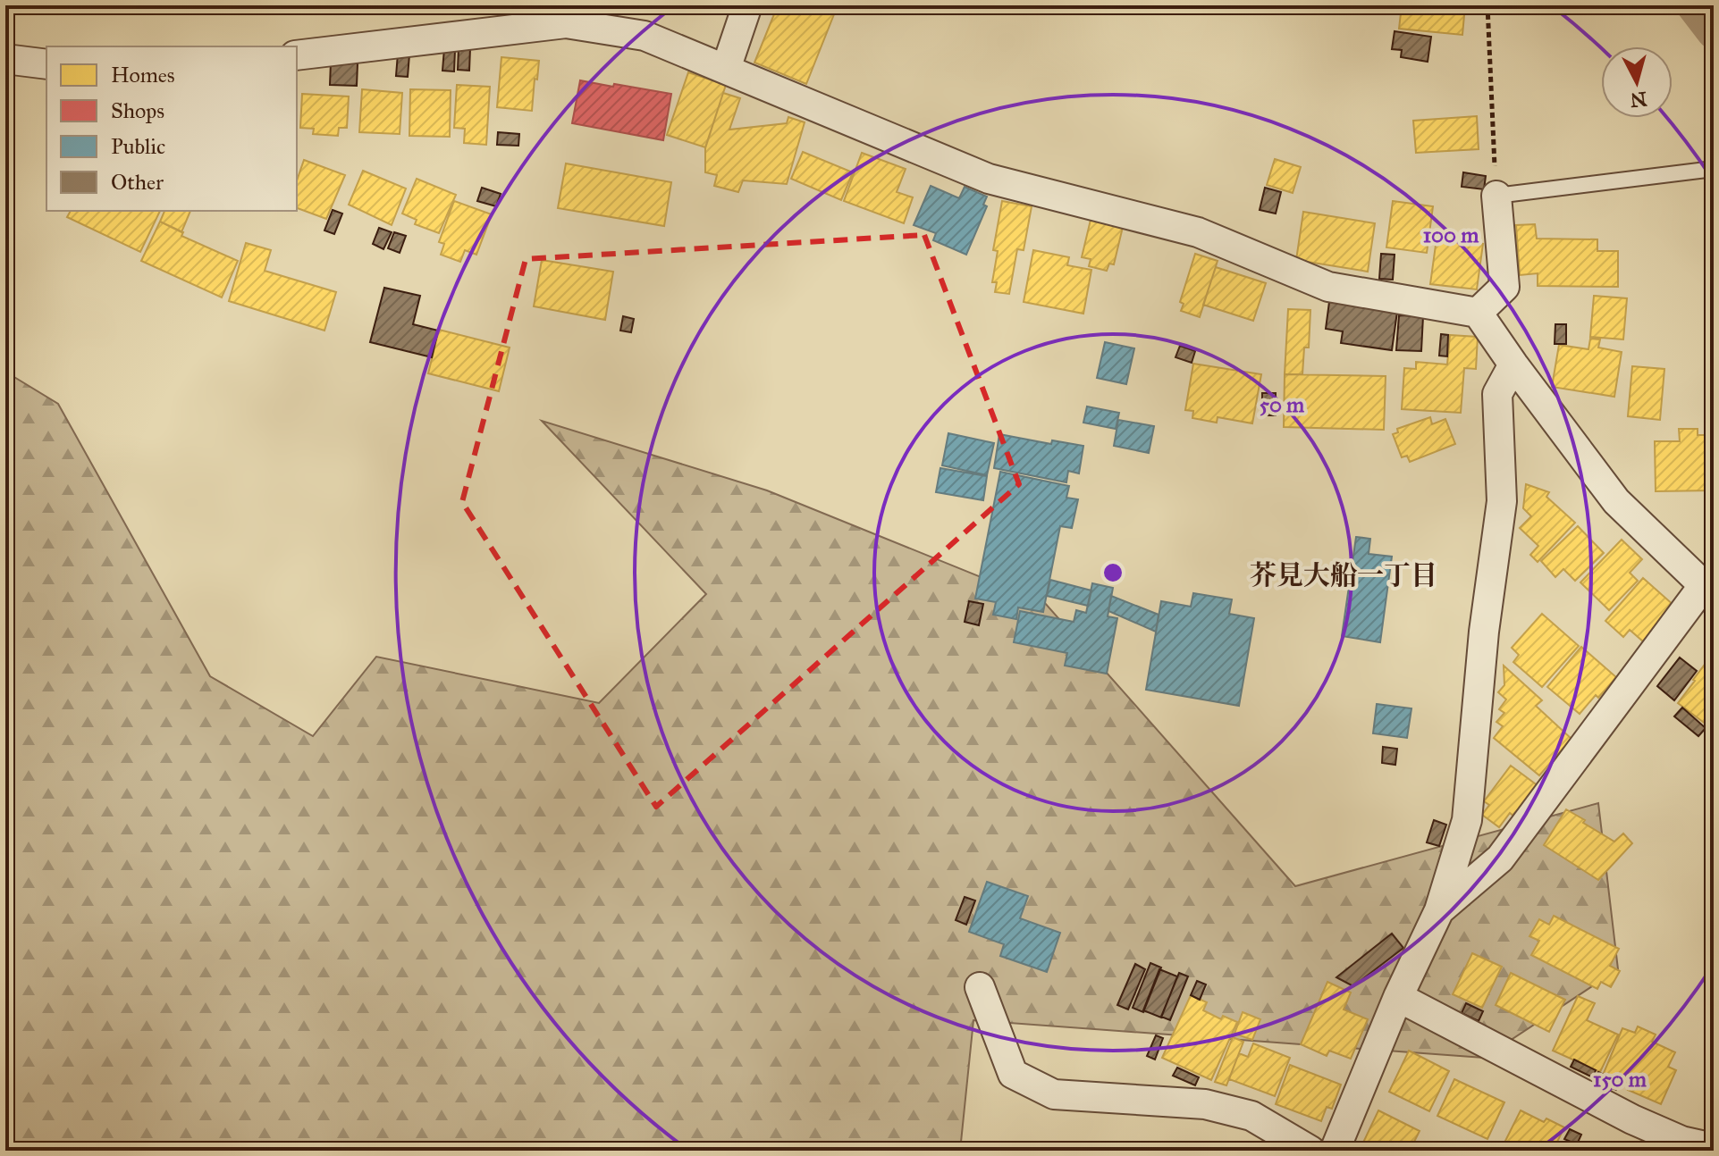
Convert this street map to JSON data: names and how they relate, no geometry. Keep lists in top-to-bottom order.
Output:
{
  "districts": ["芥見大船一丁目"],
  "legend": [
    "Homes",
    "Shops",
    "Public",
    "Other"
  ],
  "north": "bottom",
  "rings": ["100 m", "50 m", "150 m"]
}
